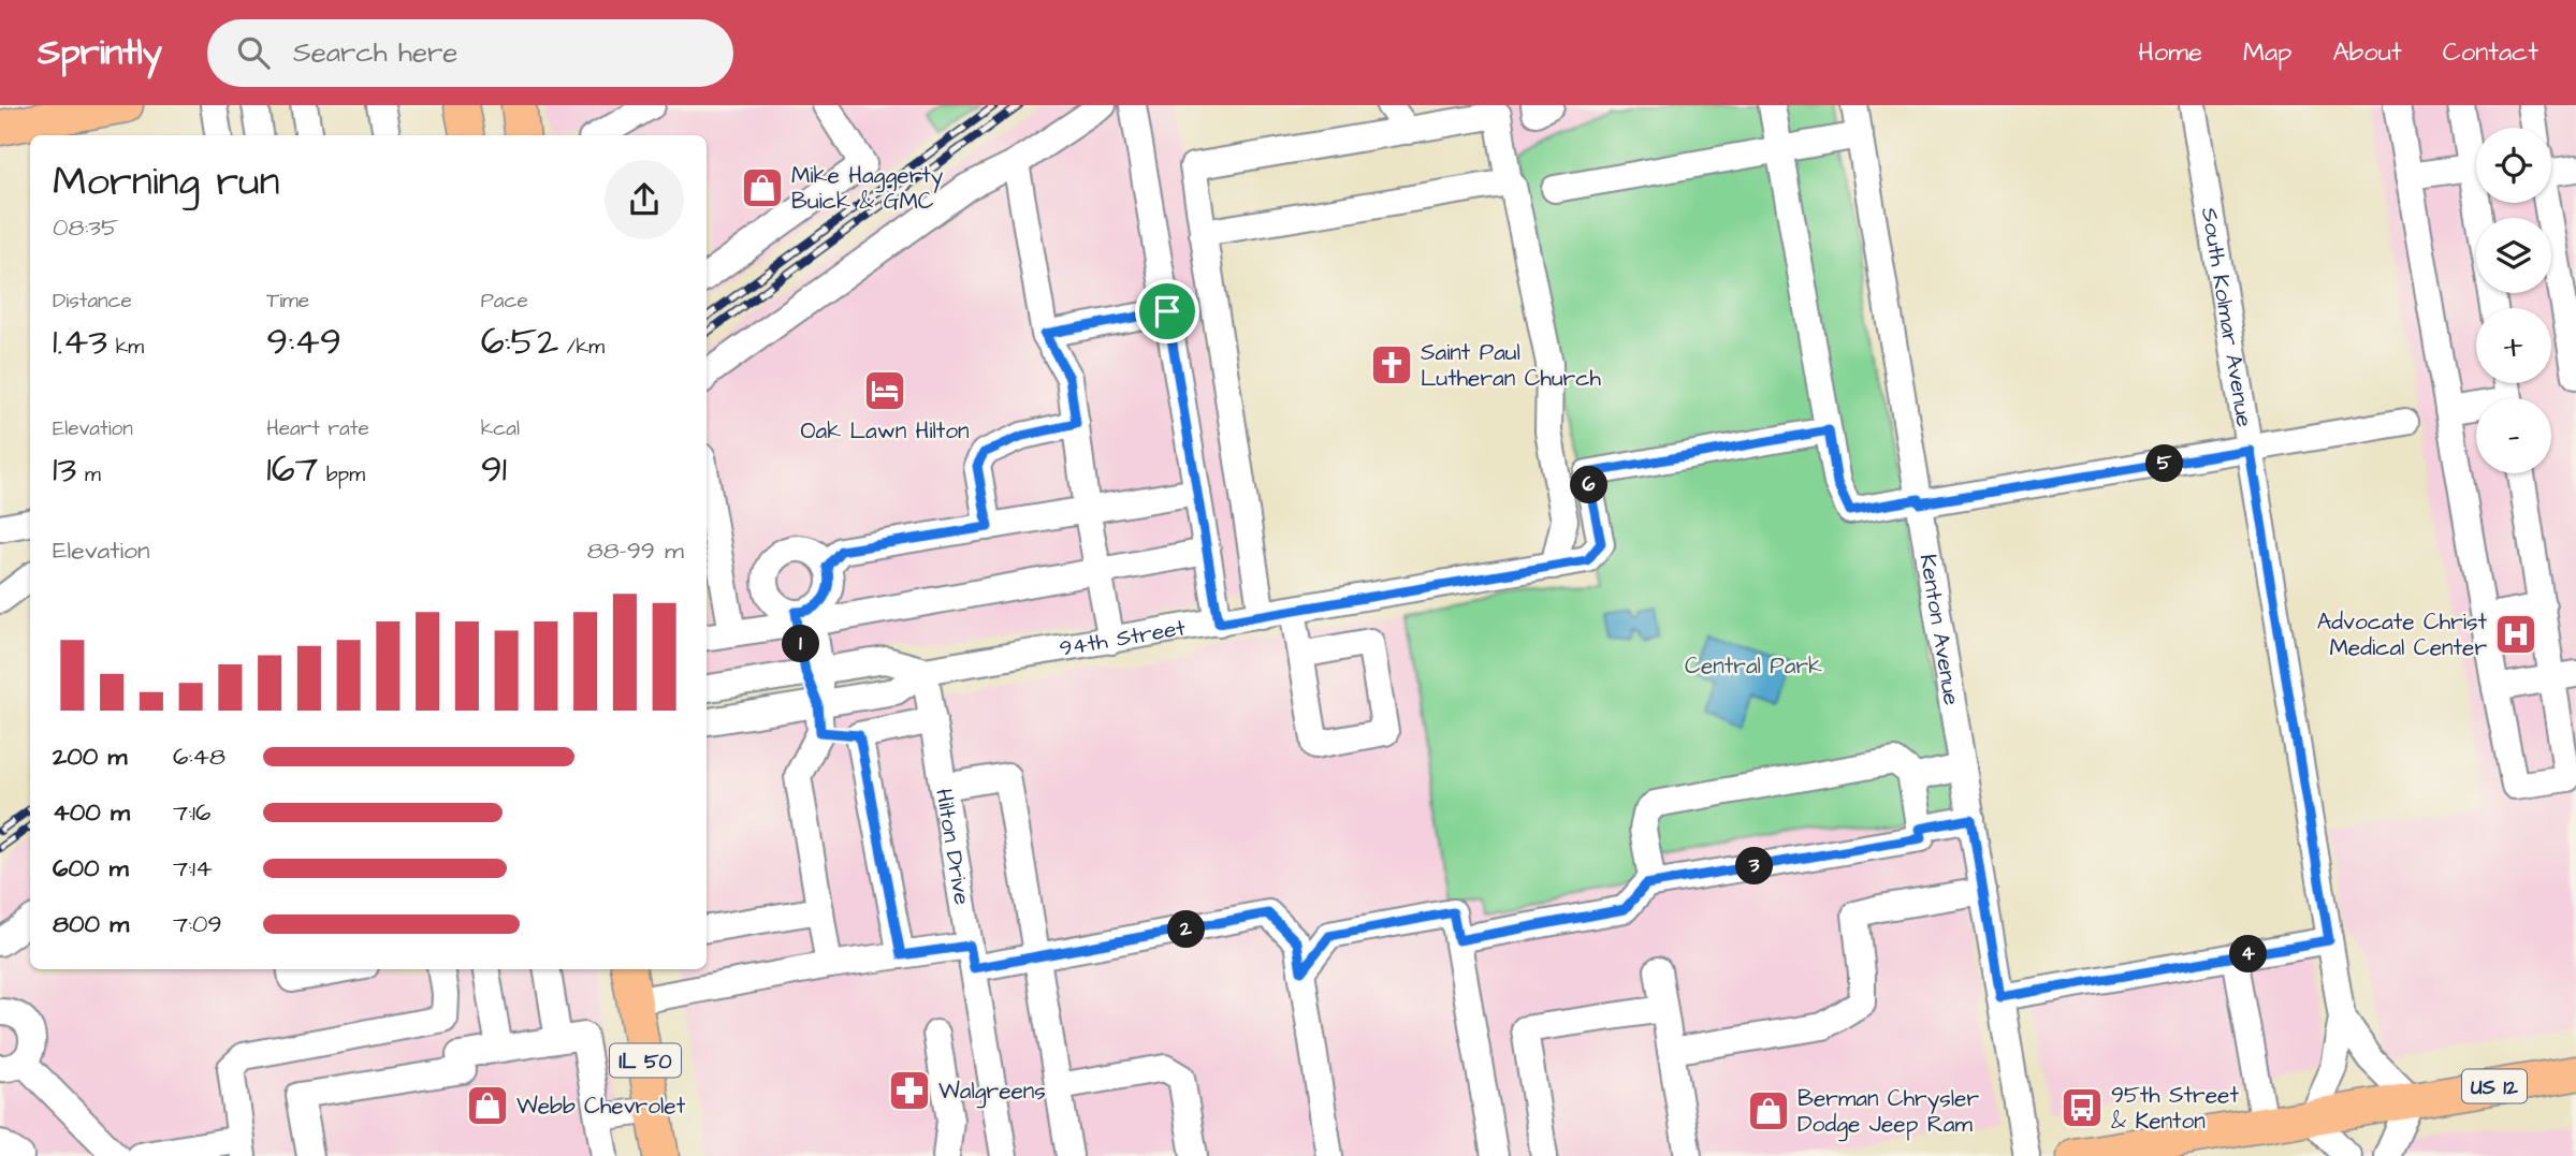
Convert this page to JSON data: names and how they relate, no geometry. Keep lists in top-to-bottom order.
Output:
{
  "streets": {
    "main road": ["IL 50", "US 12"],
    "street": [
      "South Kolmar Avenue",
      "Kenton Avenue",
      "94th Street",
      "Hilton Drive"
    ]
  },
  "crossings": [
    ["South Kolmar Avenue", "US 12"],
    ["94th Street", "Hilton Drive"]
  ],
  "parks": ["Central Park"],
  "places": {
    "shop": ["Mike Haggerty Buick & GMC", "Webb Chevrolet", "Berman Chrysler Dodge Jeep Ram"],
    "church": ["Saint Paul Lutheran Church"],
    "hotel": ["Oak Lawn Hilton"],
    "hospital": ["Advocate Christ Medical Center"],
    "pharmacy": ["Walgreens"],
    "bus stop": ["95th Street & Kenton"]
  },
  "page": {
    "header": "Sprintly",
    "search": "Search here",
    "nav": [
      "Home",
      "Map",
      "About",
      "Contact"
    ],
    "map_buttons": ["+", "−"],
    "heading": ["Morning run", "08:35"],
    "stats": [
      ["Distance", "1.43 km"],
      ["Time", "9:49"],
      ["Pace", "6:52 /km"],
      ["Elevation", "13 m"],
      ["Heart rate", "167 bpm"],
      ["kcal", "91"]
    ],
    "pins": [
      "5",
      "6",
      "1",
      "3",
      "2",
      "4"
    ],
    "chart": ["Elevation", "88–99 m"],
    "list": [
      {
        "name": "200 m",
        "note": "6:48"
      },
      {
        "name": "400 m",
        "note": "7:16"
      },
      {
        "name": "600 m",
        "note": "7:14"
      },
      {
        "name": "800 m",
        "note": "7:09"
      }
    ]
  }
}
